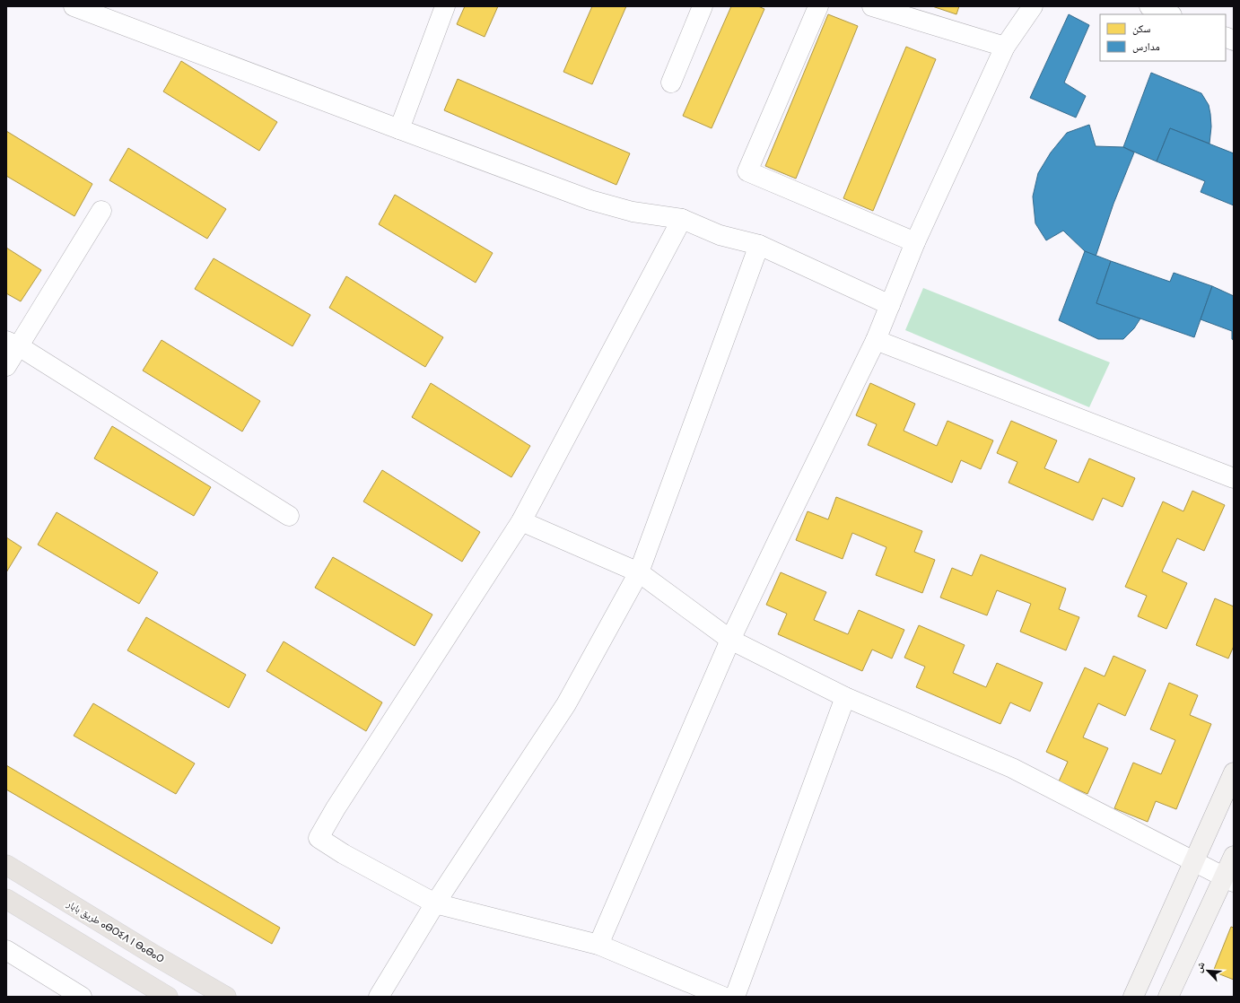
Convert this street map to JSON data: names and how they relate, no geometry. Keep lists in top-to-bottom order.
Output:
{
  "streets": {
    "main road": ["طريق بابار ⴰⴱⵔⵉⴷ ⵏ ⴱⴰⴱⴰⵔ"]
  },
  "legend": ["سكن", "مدارس"],
  "north": "top left"
}
